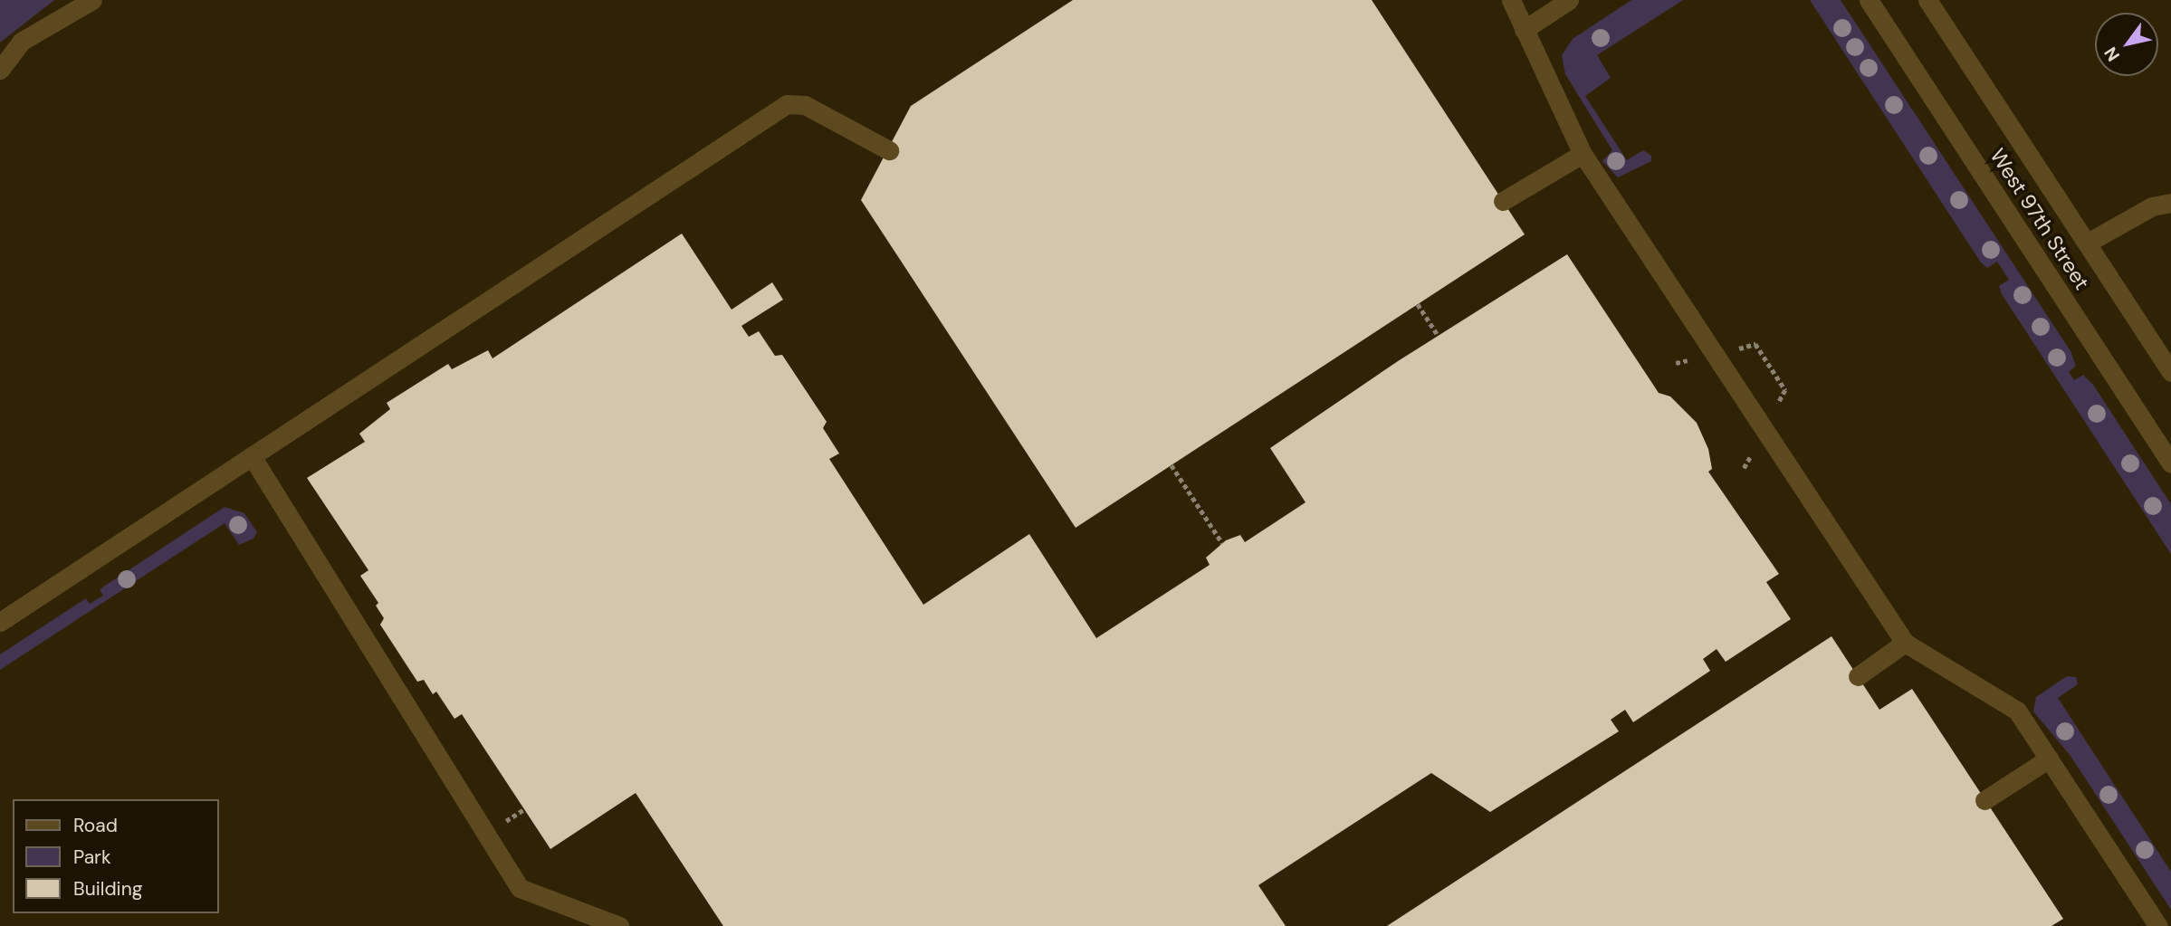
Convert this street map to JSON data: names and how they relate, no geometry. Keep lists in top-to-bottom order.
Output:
{
  "streets": {
    "street": ["West 97th Street"]
  },
  "legend": ["Road", "Park", "Building"],
  "north": "bottom left"
}
